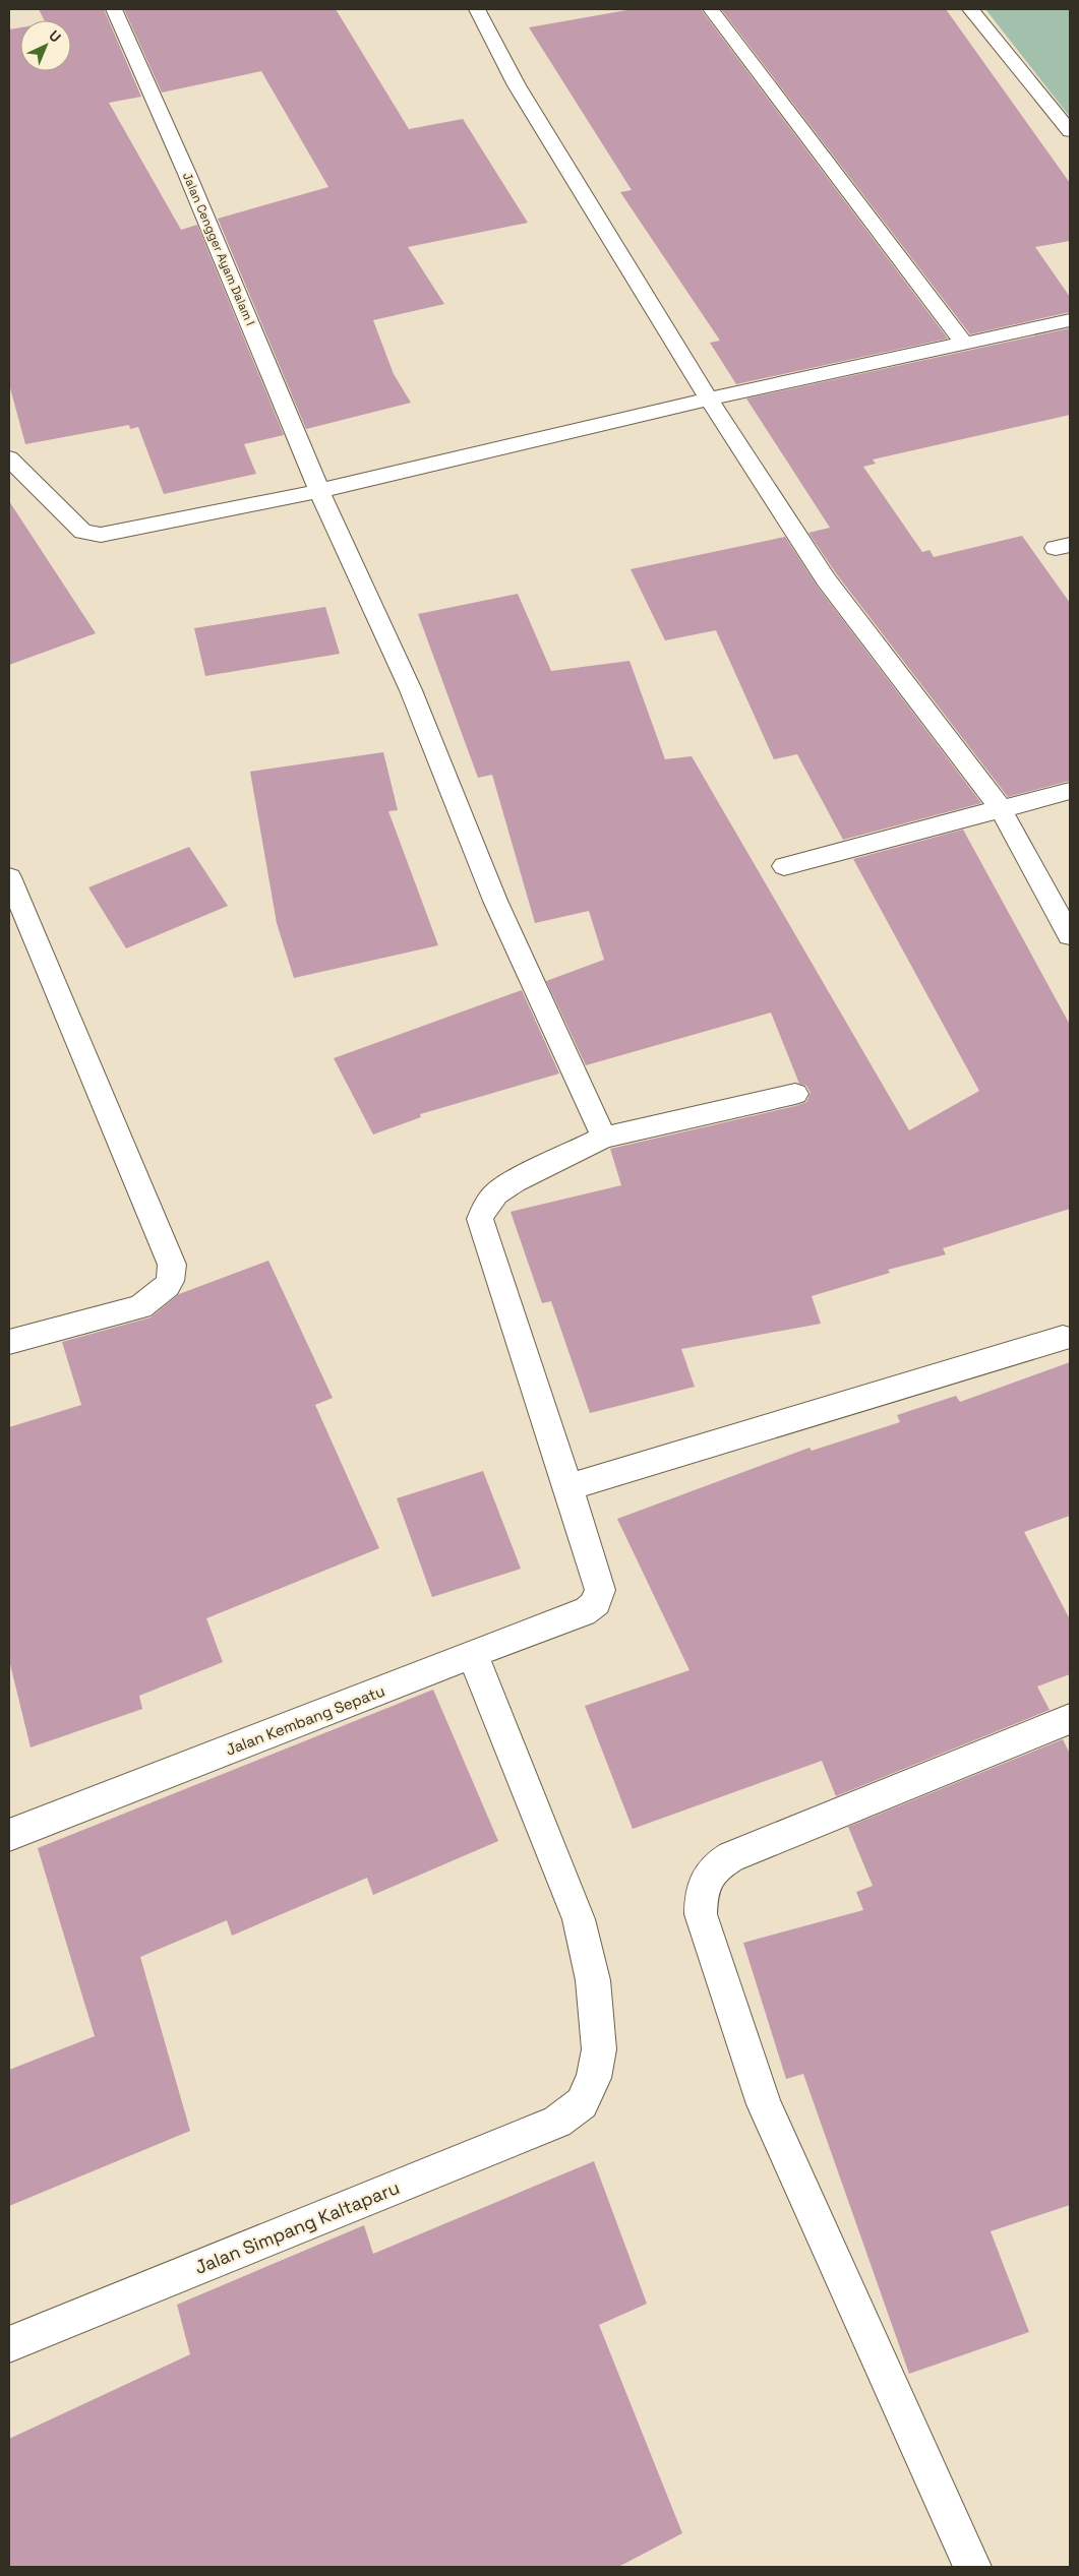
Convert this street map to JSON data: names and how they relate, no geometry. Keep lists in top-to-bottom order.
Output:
{
  "streets": {
    "street": ["Jalan Cengger Ayam Dalam I", "Jalan Kembang Sepatu", "Jalan Simpang Kaltaparu"]
  },
  "crossings": [
    ["Jalan Kembang Sepatu", "Jalan Simpang Kaltaparu"]
  ],
  "north": "top right"
}
